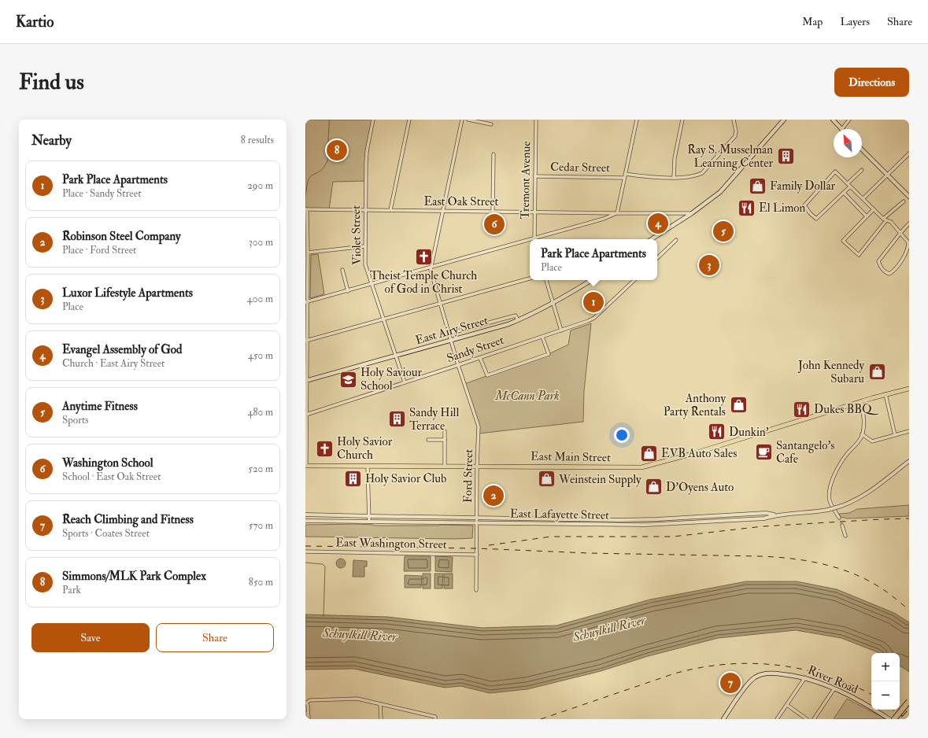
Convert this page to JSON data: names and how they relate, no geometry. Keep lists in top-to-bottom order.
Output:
{
  "streets": {
    "main road": ["East Airy Street", "East Main Street", "River Road"],
    "street": [
      "Cedar Street",
      "Tremont Avenue",
      "East Oak Street",
      "Violet Street",
      "Sandy Street",
      "Ford Street",
      "East Lafayette Street",
      "East Washington Street"
    ]
  },
  "crossings": [
    ["Cedar Street", "Tremont Avenue"],
    ["Tremont Avenue", "East Oak Street"],
    ["East Oak Street", "Violet Street"],
    ["Violet Street", "East Airy Street"],
    ["Violet Street", "Sandy Street"],
    ["East Airy Street", "Ford Street"],
    ["Sandy Street", "Ford Street"],
    ["East Main Street", "Ford Street"],
    ["Ford Street", "East Lafayette Street"],
    ["Ford Street", "East Washington Street"]
  ],
  "water": ["Schuylkill River"],
  "parks": ["McCann Park"],
  "places": {
    "building": ["Ray S. Musselman Learning Center", "Sandy Hill Terrace", "Holy Savior Club"],
    "shop": [
      "Family Dollar",
      "John Kennedy Subaru",
      "Anthony Party Rentals",
      "EVB Auto Sales",
      "Weinstein Supply",
      "D'Oyens Auto"
    ],
    "restaurant": ["El Limon", "Dukes BBQ", "Dunkin'"],
    "church": ["Theist Temple Church of God in Christ", "Holy Savior Church"],
    "school or university": ["Holy Saviour School"],
    "cafe": ["Santangelo's Cafe"]
  },
  "north": "top left",
  "page": {
    "header": "Kartio",
    "nav": ["Map", "Layers", "Share"],
    "buttons": [
      "Directions",
      ["Save", "Share"]
    ],
    "title": "Find us",
    "heading": ["Nearby", "8 results"],
    "pins": [
      "8",
      "4",
      "6",
      "5",
      "3",
      "1",
      "2",
      "7"
    ],
    "list": [
      {
        "mark": "1",
        "name": "Park Place Apartments",
        "note": "Place · Sandy Street",
        "value": "290 m"
      },
      {
        "mark": "2",
        "name": "Robinson Steel Company",
        "note": "Place · Ford Street",
        "value": "300 m"
      },
      {
        "mark": "3",
        "name": "Luxor Lifestyle Apartments",
        "note": "Place",
        "value": "400 m"
      },
      {
        "mark": "4",
        "name": "Evangel Assembly of God",
        "note": "Church · East Airy Street",
        "value": "450 m"
      },
      {
        "mark": "5",
        "name": "Anytime Fitness",
        "note": "Sports",
        "value": "480 m"
      },
      {
        "mark": "6",
        "name": "Washington School",
        "note": "School · East Oak Street",
        "value": "520 m"
      },
      {
        "mark": "7",
        "name": "Reach Climbing and Fitness",
        "note": "Sports · Coates Street",
        "value": "570 m"
      },
      {
        "mark": "8",
        "name": "Simmons/MLK Park Complex",
        "note": "Park",
        "value": "850 m"
      }
    ],
    "popup": ["Park Place Apartments", "Place"],
    "map_buttons": ["+", "−"]
  }
}
